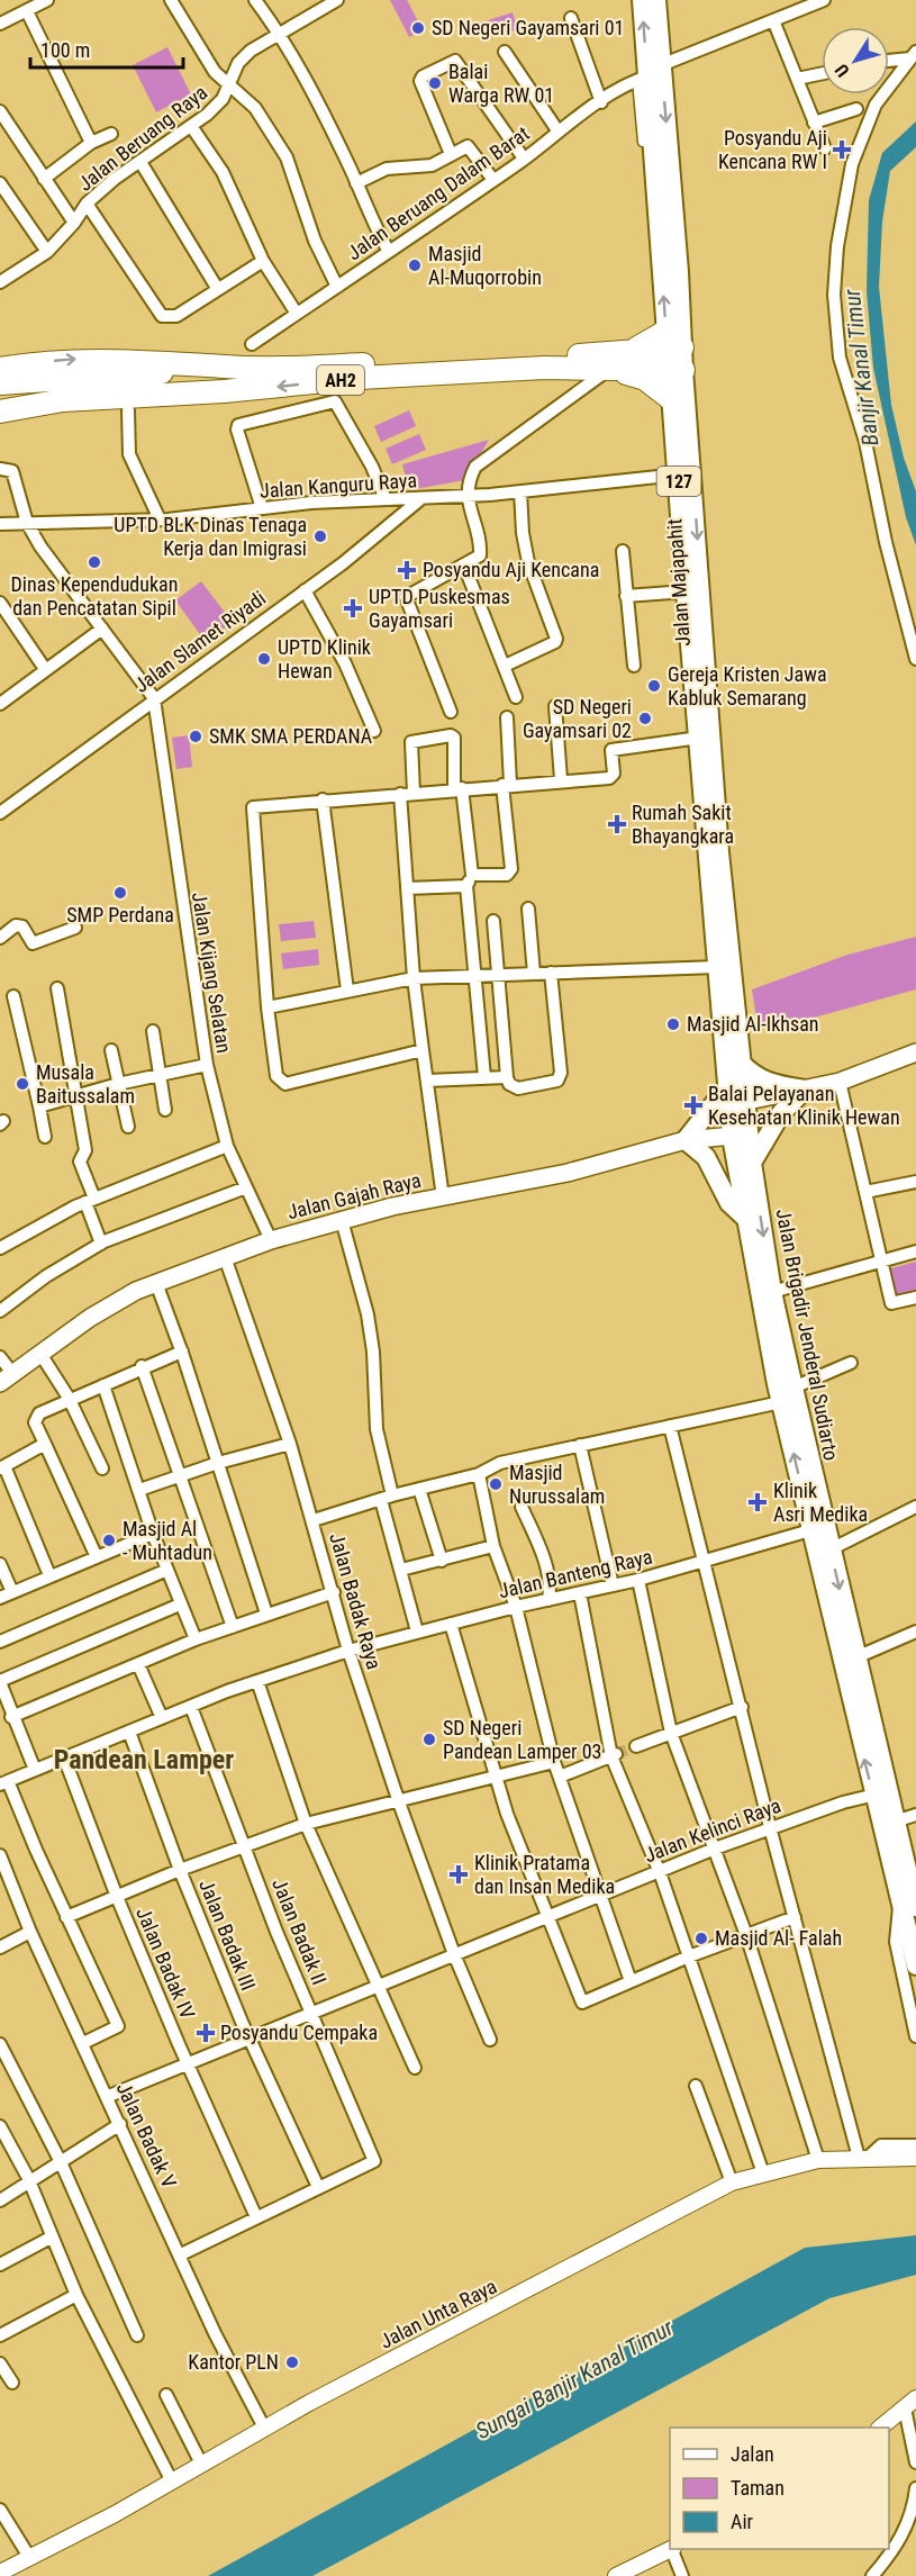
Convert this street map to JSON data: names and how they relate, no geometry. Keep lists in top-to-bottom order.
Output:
{
  "streets": {
    "highway": ["AH2"],
    "main road": [
      "127",
      "Jalan Majapahit",
      "Jalan Gajah Raya",
      "Jalan Brigadir Jenderal Sudiarto"
    ],
    "street": [
      "Jalan Beruang Raya",
      "Jalan Beruang Dalam Barat",
      "Jalan Kanguru Raya",
      "Jalan Slamet Riyadi",
      "Jalan Kijang Selatan",
      "Jalan Banteng Raya",
      "Jalan Badak Raya",
      "Jalan Kelinci Raya",
      "Jalan Badak II",
      "Jalan Badak III",
      "Jalan Badak IV",
      "Jalan Badak V",
      "Jalan Unta Raya"
    ]
  },
  "crossings": [
    ["Jalan Beruang Dalam Barat", "Jalan Majapahit"],
    ["AH2", "Jalan Majapahit"],
    ["Jalan Kanguru Raya", "Jalan Majapahit"],
    ["Jalan Kanguru Raya", "Jalan Slamet Riyadi"],
    ["Jalan Majapahit", "Jalan Gajah Raya"],
    ["Jalan Majapahit", "Jalan Brigadir Jenderal Sudiarto"],
    ["Jalan Slamet Riyadi", "Jalan Kijang Selatan"],
    ["Jalan Kijang Selatan", "Jalan Gajah Raya"],
    ["Jalan Gajah Raya", "Jalan Badak Raya"],
    ["Jalan Brigadir Jenderal Sudiarto", "Jalan Banteng Raya"],
    ["Jalan Brigadir Jenderal Sudiarto", "Jalan Kelinci Raya"],
    ["Jalan Banteng Raya", "Jalan Badak Raya"],
    ["Jalan Banteng Raya", "Jalan Badak II"],
    ["Jalan Banteng Raya", "Jalan Badak III"],
    ["Jalan Banteng Raya", "Jalan Badak IV"],
    ["Jalan Badak Raya", "Jalan Kelinci Raya"],
    ["Jalan Kelinci Raya", "Jalan Badak II"],
    ["Jalan Kelinci Raya", "Jalan Badak III"],
    ["Jalan Kelinci Raya", "Jalan Badak IV"],
    ["Jalan Kelinci Raya", "Jalan Badak V"],
    ["Jalan Badak II", "Jalan Badak III"],
    ["Jalan Badak V", "Jalan Unta Raya"]
  ],
  "districts": ["Pandean Lamper"],
  "water": ["Banjir Kanal Timur", "Sungai Banjir Kanal Timur"],
  "places": {
    "other": [
      "SD Negeri Gayamsari 01",
      "Balai Warga RW 01",
      "Masjid Al-Muqorrobin",
      "UPTD BLK Dinas Tenaga Kerja dan Imigrasi",
      "Dinas Kependudukan dan Pencatatan Sipil",
      "UPTD Klinik Hewan",
      "Gereja Kristen Jawa Kabluk Semarang",
      "SD Negeri Gayamsari 02",
      "SMK SMA PERDANA",
      "SMP Perdana",
      "Masjid Al-Ikhsan",
      "Musala Baitussalam",
      "Masjid Nurussalam",
      "Masjid Al - Muhtadun",
      "SD Negeri Pandean Lamper 03",
      "Masjid Al- Falah",
      "Kantor PLN"
    ],
    "health": [
      "Posyandu Aji Kencana RW I",
      "Posyandu Aji Kencana",
      "UPTD Puskesmas Gayamsari",
      "Rumah Sakit Bhayangkara",
      "Balai Pelayanan Kesehatan Klinik Hewan",
      "Klinik Asri Medika",
      "Klinik Pratama dan Insan Medika",
      "Posyandu Cempaka"
    ]
  },
  "legend": ["Jalan", "Taman", "Air"],
  "scale_bar": "100 m",
  "north": "bottom left"
}
